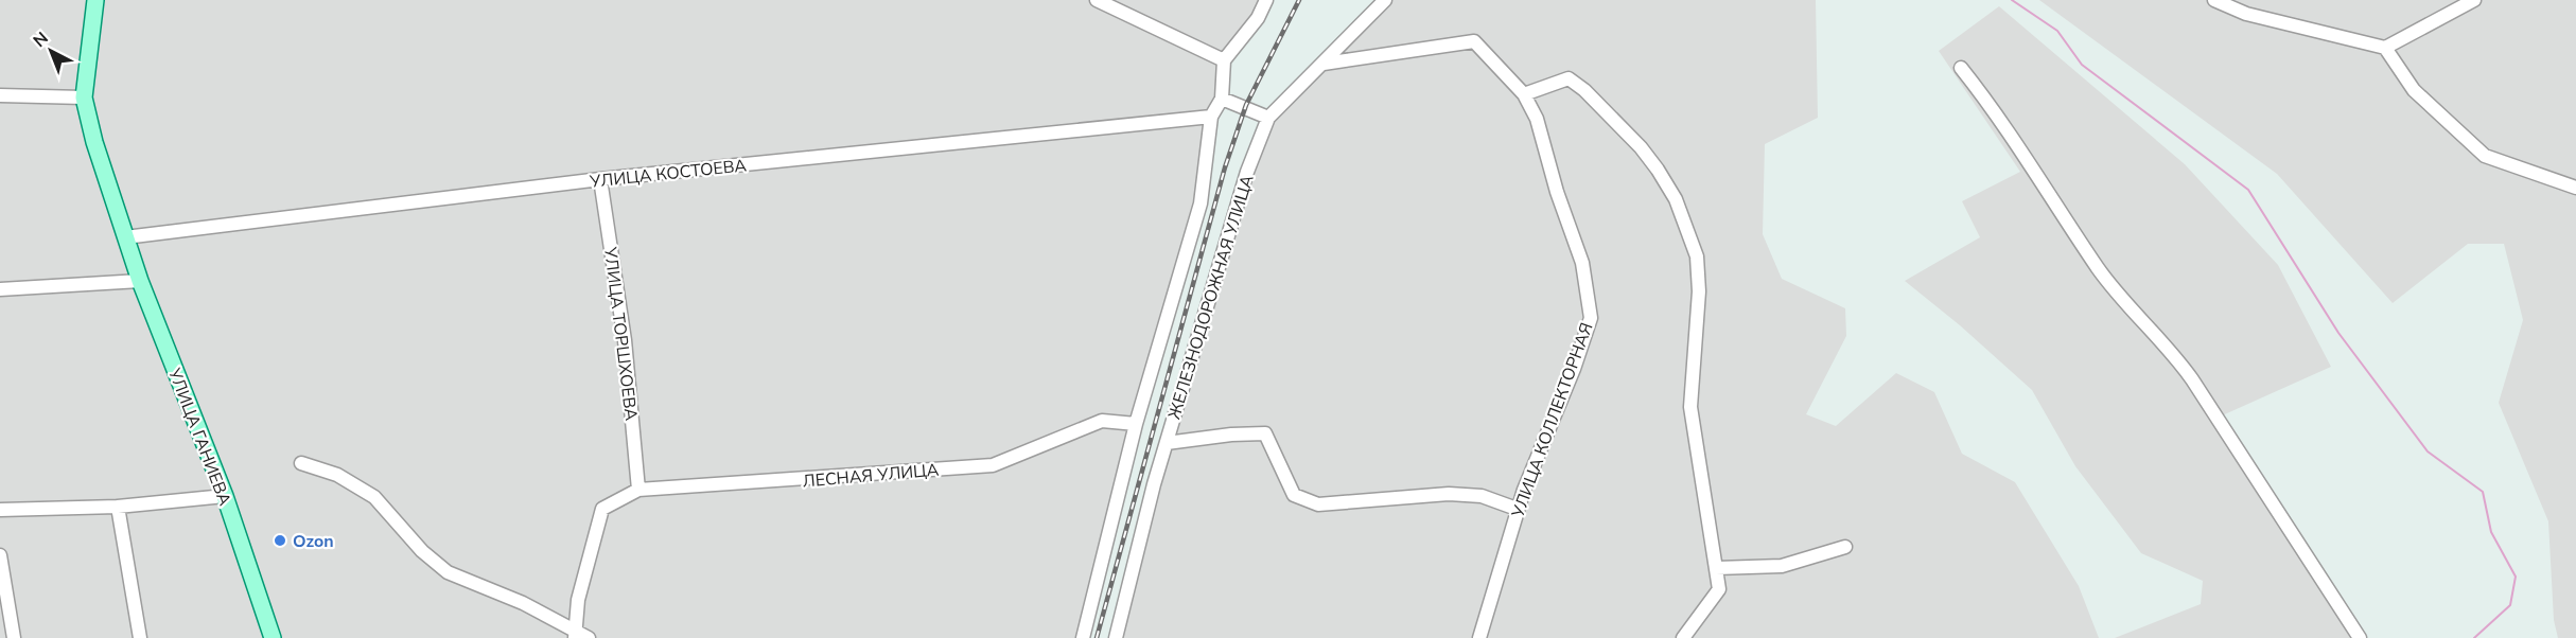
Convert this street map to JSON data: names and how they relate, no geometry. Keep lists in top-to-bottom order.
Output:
{
  "streets": {
    "main road": ["УЛИЦА ГАНИЕВА"],
    "street": [
      "УЛИЦА КОСТОЕВА",
      "ЖЕЛЕЗНОДОРОЖНАЯ УЛИЦА",
      "УЛИЦА ТОРШХОЕВА",
      "УЛИЦА КОЛЛЕКТОРНАЯ",
      "ЛЕСНАЯ УЛИЦА"
    ]
  },
  "crossings": [
    ["УЛИЦА КОСТОЕВА", "УЛИЦА ТОРШХОЕВА"],
    ["УЛИЦА КОСТОЕВА", "УЛИЦА ГАНИЕВА"],
    ["ЖЕЛЕЗНОДОРОЖНАЯ УЛИЦА", "УЛИЦА КОЛЛЕКТОРНАЯ"],
    ["УЛИЦА ТОРШХОЕВА", "ЛЕСНАЯ УЛИЦА"]
  ],
  "places": ["Ozon"],
  "north": "top left"
}
